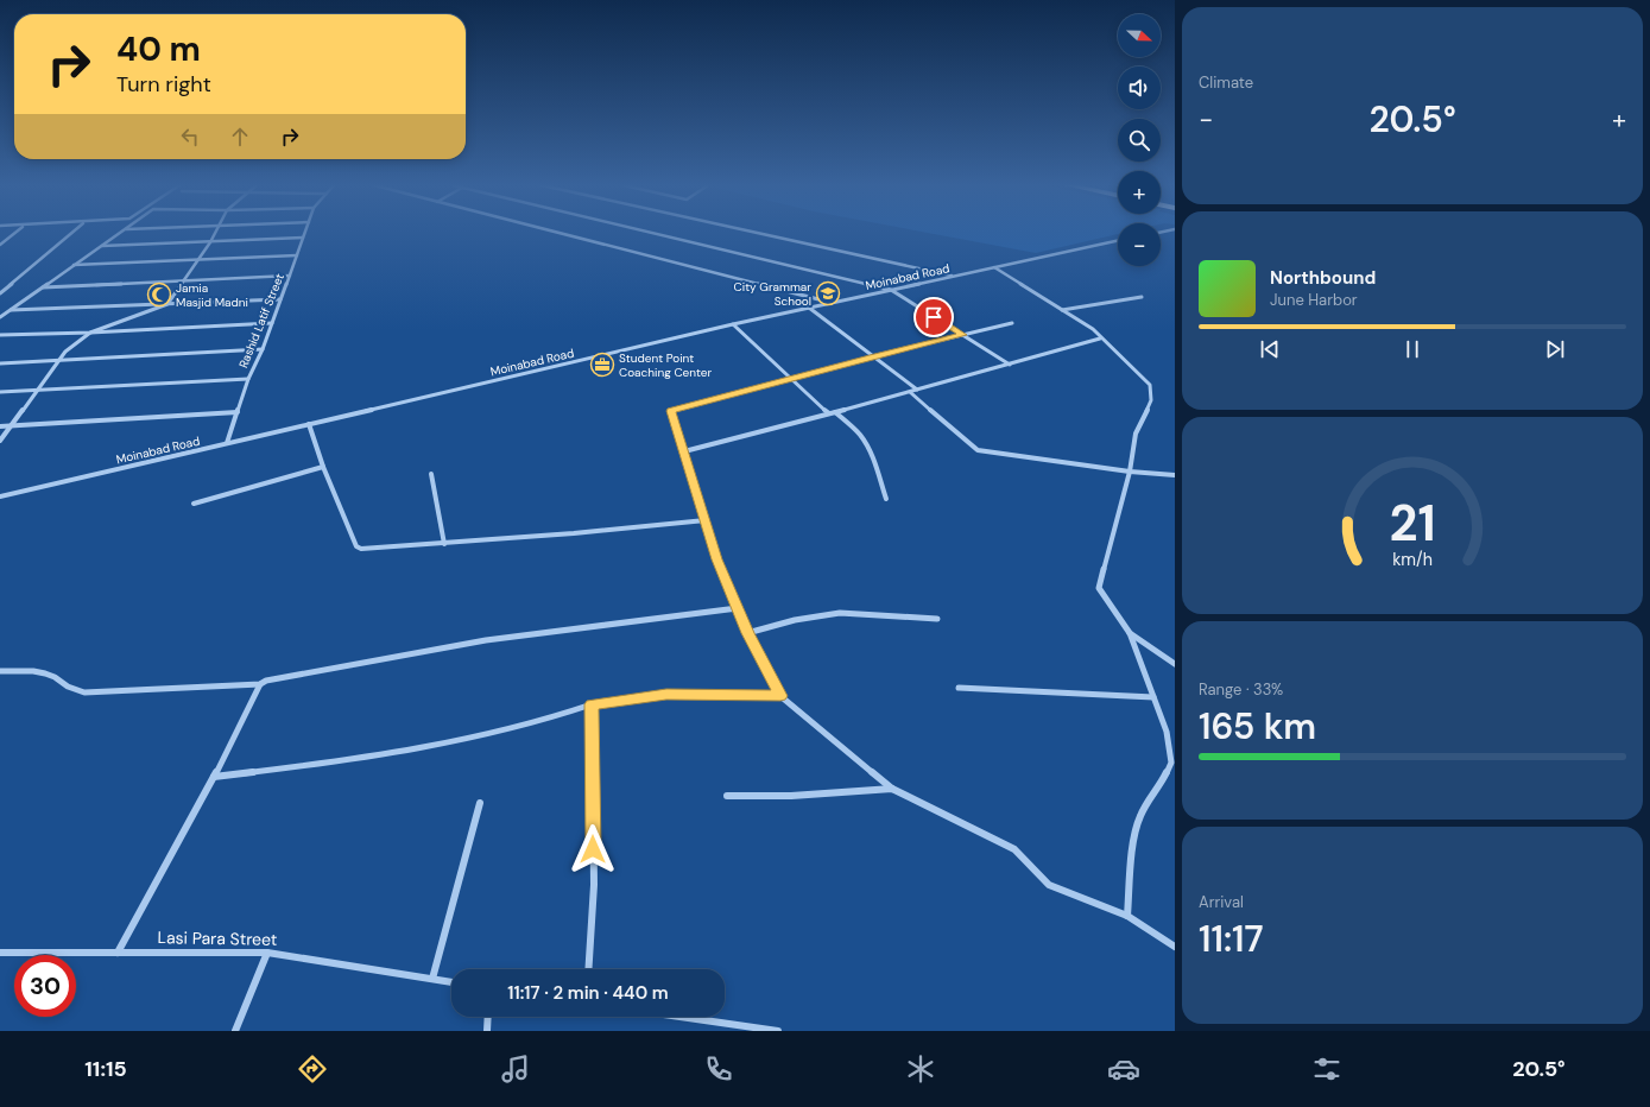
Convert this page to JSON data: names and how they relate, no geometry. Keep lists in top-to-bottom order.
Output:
{
  "streets": {
    "street": ["Moinabad Road", "Rashid Latif Street", "Lasi Para Street"]
  },
  "crossings": [
    ["Moinabad Road", "Rashid Latif Street"]
  ],
  "places": {
    "school or university": ["City Grammar School"],
    "mosque": ["Jamia Masjid Madni"],
    "office": ["Student Point Coaching Center"]
  },
  "north": "right",
  "page": {
    "tile": [
      "Climate",
      ["Range · 33%", "165 km"],
      ["Arrival", "11:17"]
    ],
    "map_buttons": ["+", "−"],
    "turn": ["40 m", "Turn right"],
    "heat": ["−", "20.5°", "+"],
    "song": ["Northbound", "June Harbor"],
    "limit": "30",
    "trip": "11:17 · 2 min · 440 m",
    "tabs": ["11:15", "20.5°"],
    "gauge": ["21", "km/h"]
  }
}
